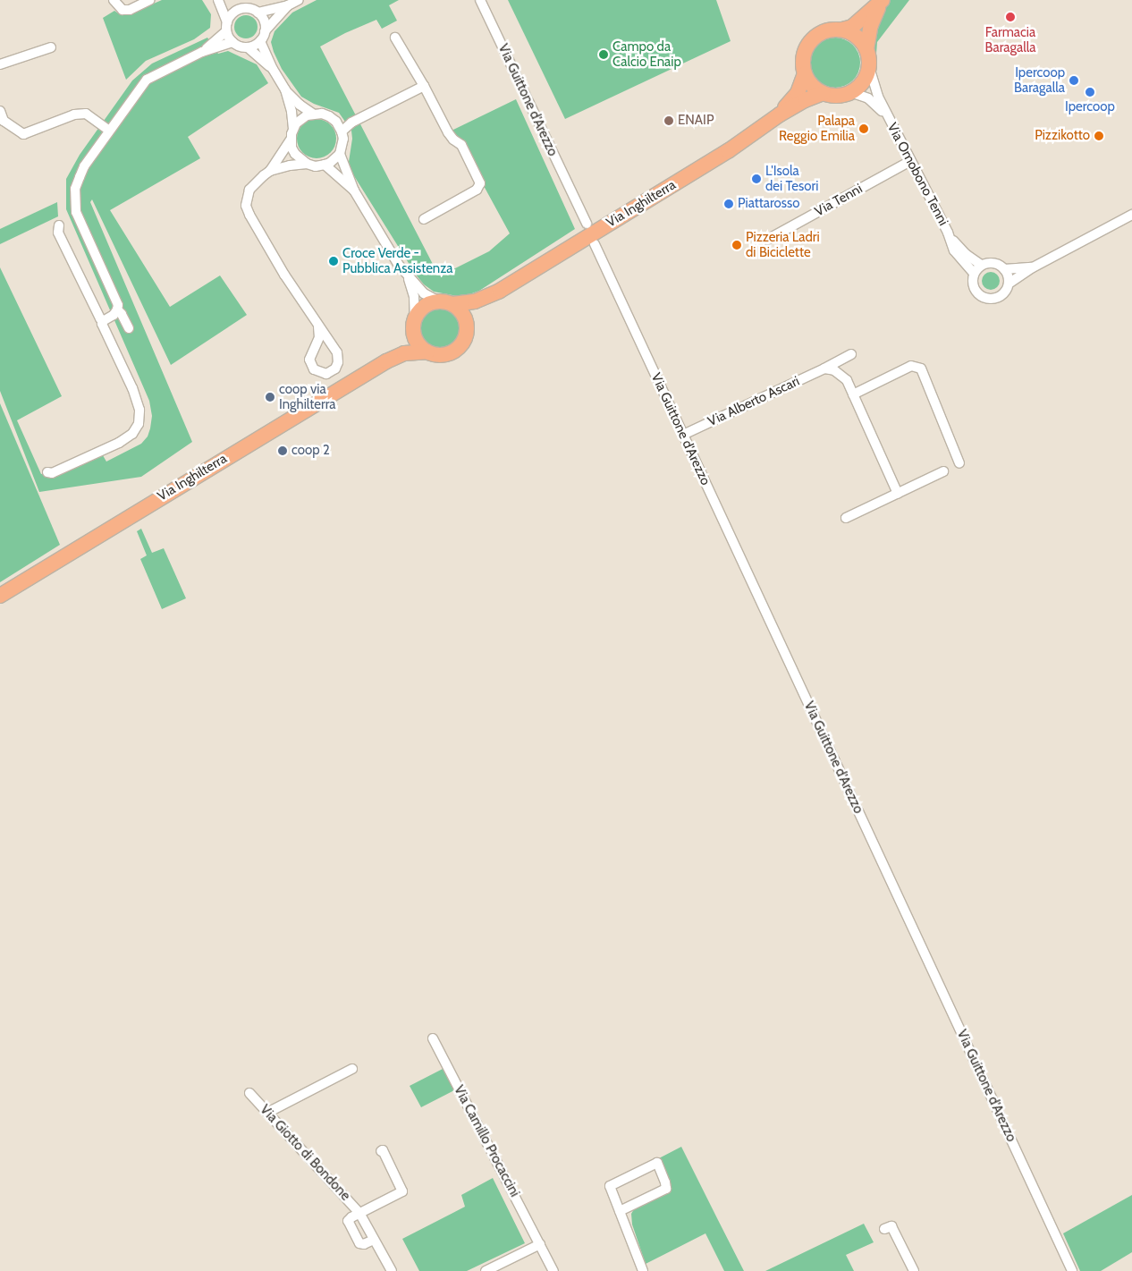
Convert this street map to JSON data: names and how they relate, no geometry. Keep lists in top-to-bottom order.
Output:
{
  "streets": {
    "main road": ["Via Inghilterra"],
    "street": [
      "Via Guittone d'Arezzo",
      "Via Omobono Tenni",
      "Via Tenni",
      "Via Alberto Ascari",
      "Via Camillo Procaccini",
      "Via Giotto di Bondone"
    ]
  },
  "crossings": [
    ["Via Guittone d'Arezzo", "Via Alberto Ascari"],
    ["Via Omobono Tenni", "Via Tenni"],
    ["Via Omobono Tenni", "Via Inghilterra"]
  ],
  "places": [
    "Farmacia Baragalla",
    "Campo da Calcio Enaip",
    "Ipercoop Baragalla",
    "Ipercoop",
    "ENAIP",
    "Palapa Reggio Emilia",
    "Pizzikotto",
    "L'Isola dei Tesori",
    "Piattarosso",
    "Pizzeria Ladri di Biciclette",
    "Croce Verde - Pubblica Assistenza",
    "coop via Inghilterra",
    "coop 2"
  ]
}
